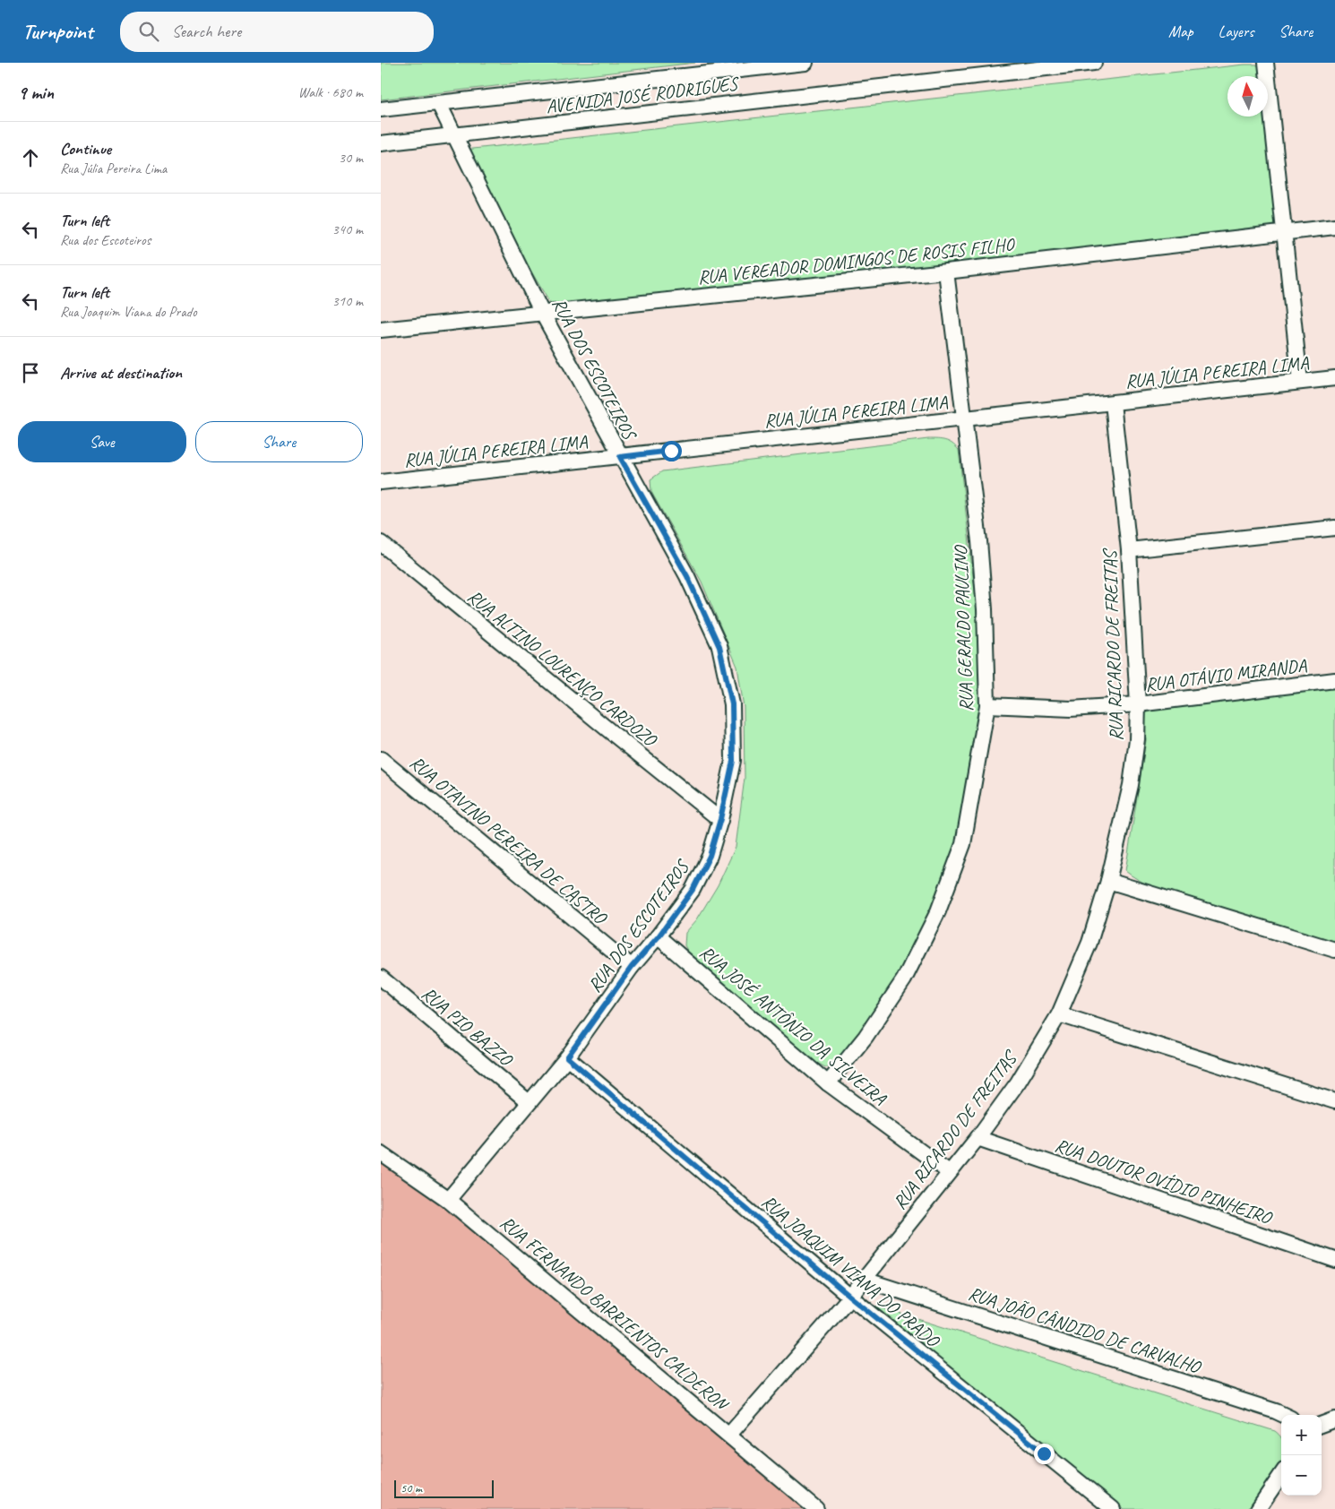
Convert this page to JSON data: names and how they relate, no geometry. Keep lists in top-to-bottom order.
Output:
{
  "streets": {
    "street": [
      "AVENIDA JOSÉ RODRIGUES",
      "RUA VEREADOR DOMINGOS DE ROSIS FILHO",
      "RUA DOS ESCOTEIROS",
      "RUA JÚLIA PEREIRA LIMA",
      "RUA GERALDO PAULINO",
      "RUA RICARDO DE FREITAS",
      "RUA ALTINO LOURENÇO CARDOZO",
      "RUA OTÁVIO MIRANDA",
      "RUA OTAVINO PEREIRA DE CASTRO",
      "RUA JOSÉ ANTÔNIO DA SILVEIRA",
      "RUA PIO BAZZO",
      "RUA DOUTOR OVÍDIO PINHEIRO",
      "RUA JOAQUIM VIANA DO PRADO",
      "RUA FERNANDO BARRIENTOS CALDERON",
      "RUA JOÃO CÂNDIDO DE CARVALHO"
    ]
  },
  "crossings": [
    ["AVENIDA JOSÉ RODRIGUES", "RUA DOS ESCOTEIROS"],
    ["RUA VEREADOR DOMINGOS DE ROSIS FILHO", "RUA DOS ESCOTEIROS"],
    ["RUA VEREADOR DOMINGOS DE ROSIS FILHO", "RUA GERALDO PAULINO"],
    ["RUA DOS ESCOTEIROS", "RUA JÚLIA PEREIRA LIMA"],
    ["RUA DOS ESCOTEIROS", "RUA ALTINO LOURENÇO CARDOZO"],
    ["RUA DOS ESCOTEIROS", "RUA OTAVINO PEREIRA DE CASTRO"],
    ["RUA DOS ESCOTEIROS", "RUA JOSÉ ANTÔNIO DA SILVEIRA"],
    ["RUA DOS ESCOTEIROS", "RUA PIO BAZZO"],
    ["RUA DOS ESCOTEIROS", "RUA JOAQUIM VIANA DO PRADO"],
    ["RUA DOS ESCOTEIROS", "RUA FERNANDO BARRIENTOS CALDERON"],
    ["RUA JÚLIA PEREIRA LIMA", "RUA GERALDO PAULINO"],
    ["RUA JÚLIA PEREIRA LIMA", "RUA RICARDO DE FREITAS"],
    ["RUA GERALDO PAULINO", "RUA OTÁVIO MIRANDA"],
    ["RUA GERALDO PAULINO", "RUA JOSÉ ANTÔNIO DA SILVEIRA"],
    ["RUA RICARDO DE FREITAS", "RUA OTÁVIO MIRANDA"],
    ["RUA RICARDO DE FREITAS", "RUA JOSÉ ANTÔNIO DA SILVEIRA"],
    ["RUA RICARDO DE FREITAS", "RUA DOUTOR OVÍDIO PINHEIRO"],
    ["RUA RICARDO DE FREITAS", "RUA JOAQUIM VIANA DO PRADO"],
    ["RUA RICARDO DE FREITAS", "RUA FERNANDO BARRIENTOS CALDERON"],
    ["RUA RICARDO DE FREITAS", "RUA JOÃO CÂNDIDO DE CARVALHO"]
  ],
  "scale_bar": "50 m",
  "north": "top",
  "page": {
    "header": "Turnpoint",
    "search": "Search here",
    "nav": ["Map", "Layers", "Share"],
    "heading": ["9 min", "Walk · 680 m"],
    "list": [
      ["Continue", "Rua Júlia Pereira Lima", "30 m"],
      ["Turn left", "Rua dos Escoteiros", "340 m"],
      ["Turn left", "Rua Joaquim Viana do Prado", "310 m"],
      "Arrive at destination"
    ],
    "buttons": ["Save", "Share"],
    "map_buttons": ["+", "−"],
    "scale": "50 m"
  }
}
